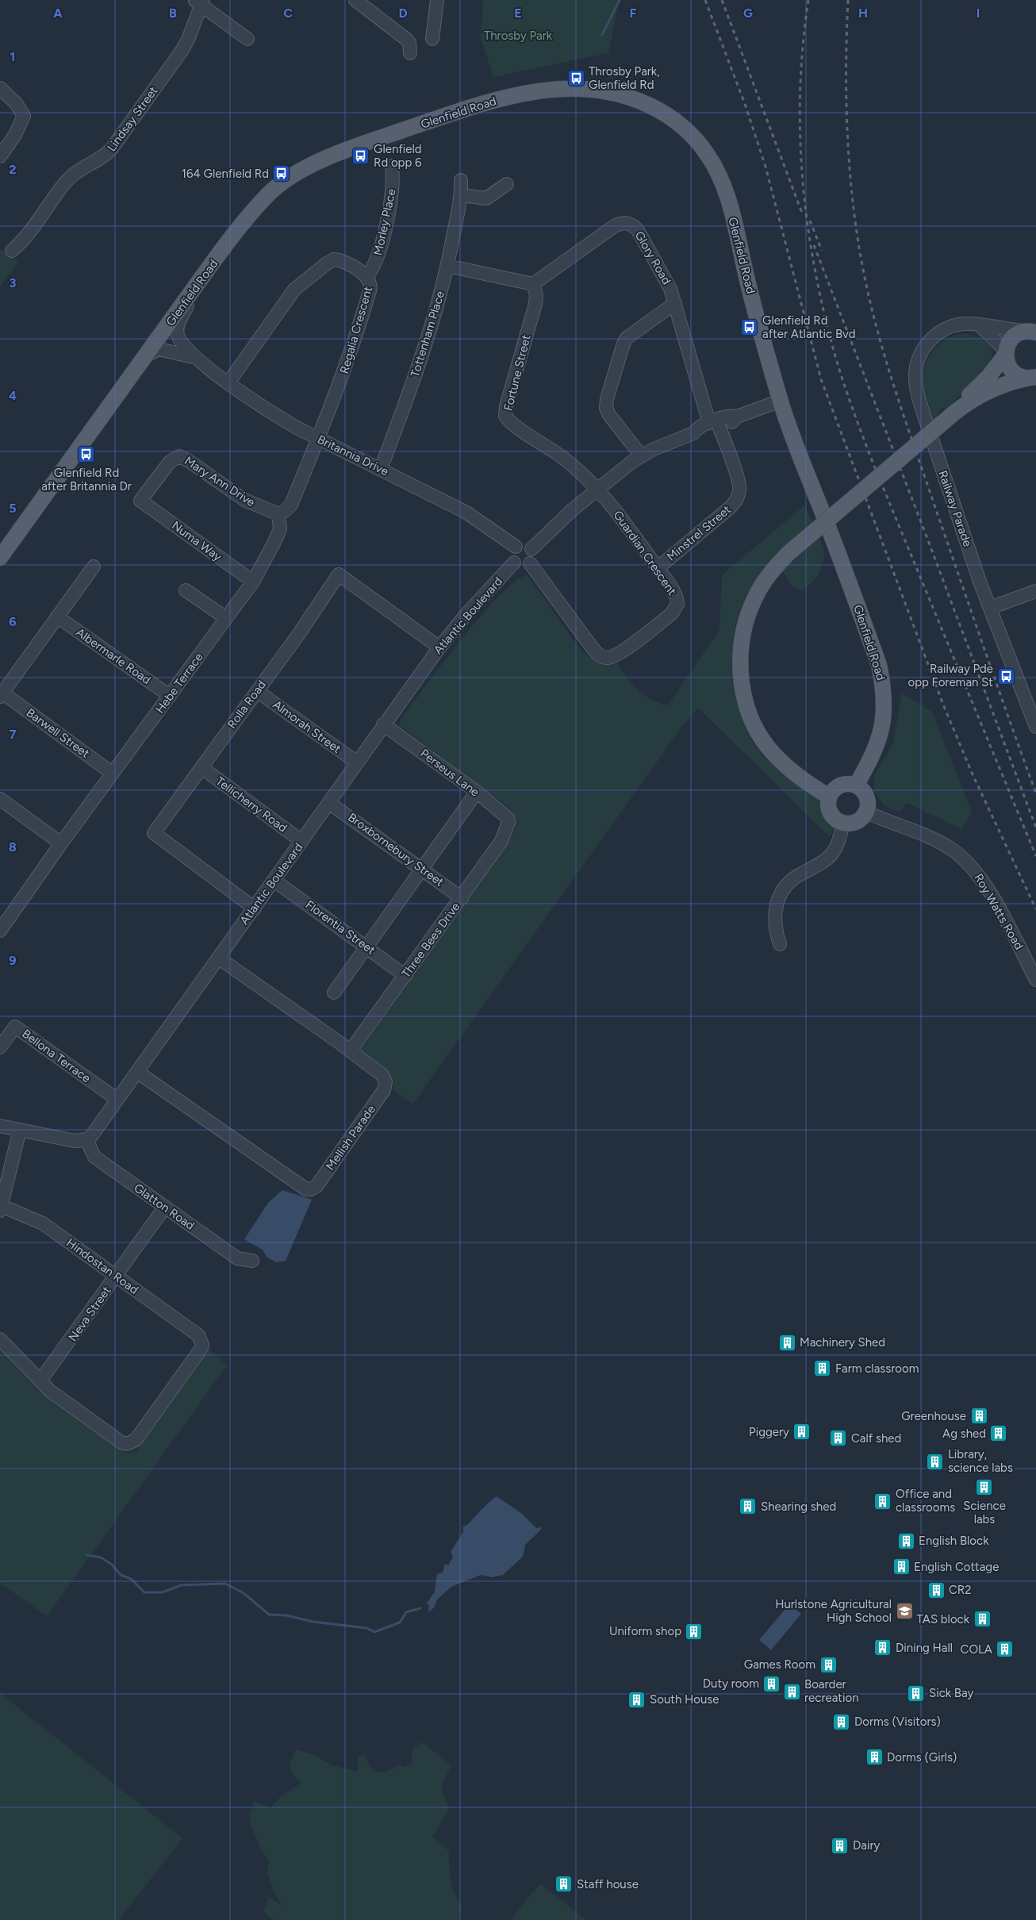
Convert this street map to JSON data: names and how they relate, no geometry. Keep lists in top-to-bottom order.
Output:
{
  "streets": {
    "main road": ["Glenfield Road"],
    "street": [
      "Lindsay Street",
      "Morley Place",
      "Glory Road",
      "Regalia Crescent",
      "Tottenham Place",
      "Fortune Street",
      "Britannia Drive",
      "Mary Ann Drive",
      "Railway Parade",
      "Minstrel Street",
      "Numa Way",
      "Guardian Crescent",
      "Atlantic Boulevard",
      "Albermarle Road",
      "Hebe Terrace",
      "Rolla Road",
      "Almorah Street",
      "Barwell Street",
      "Perseus Lane",
      "Tellicherry Road",
      "Broxbornebury Street",
      "Roy Watts Road",
      "Florentia Street",
      "Three Bees Drive",
      "Bellona Terrace",
      "Mellish Parade",
      "Glatton Road",
      "Hindostan Road",
      "Neva Street"
    ]
  },
  "crossings": [
    ["Glenfield Road", "Britannia Drive"],
    ["Glenfield Road", "Roy Watts Road"],
    ["Morley Place", "Regalia Crescent"],
    ["Glory Road", "Fortune Street"],
    ["Glory Road", "Minstrel Street"],
    ["Regalia Crescent", "Britannia Drive"],
    ["Tottenham Place", "Britannia Drive"],
    ["Fortune Street", "Guardian Crescent"],
    ["Britannia Drive", "Guardian Crescent"],
    ["Britannia Drive", "Atlantic Boulevard"],
    ["Mary Ann Drive", "Numa Way"],
    ["Mary Ann Drive", "Hebe Terrace"],
    ["Minstrel Street", "Guardian Crescent"],
    ["Numa Way", "Hebe Terrace"],
    ["Guardian Crescent", "Atlantic Boulevard"],
    ["Atlantic Boulevard", "Rolla Road"],
    ["Atlantic Boulevard", "Almorah Street"],
    ["Atlantic Boulevard", "Perseus Lane"],
    ["Atlantic Boulevard", "Tellicherry Road"],
    ["Atlantic Boulevard", "Broxbornebury Street"],
    ["Atlantic Boulevard", "Florentia Street"],
    ["Atlantic Boulevard", "Bellona Terrace"],
    ["Atlantic Boulevard", "Mellish Parade"],
    ["Atlantic Boulevard", "Glatton Road"],
    ["Albermarle Road", "Hebe Terrace"],
    ["Hebe Terrace", "Barwell Street"],
    ["Rolla Road", "Almorah Street"],
    ["Rolla Road", "Tellicherry Road"],
    ["Perseus Lane", "Three Bees Drive"],
    ["Broxbornebury Street", "Three Bees Drive"],
    ["Florentia Street", "Three Bees Drive"],
    ["Three Bees Drive", "Mellish Parade"],
    ["Glatton Road", "Neva Street"],
    ["Hindostan Road", "Neva Street"]
  ],
  "parks": ["Throsby Park"],
  "places": {
    "bus stop": [
      "Throsby Park, Glenfield Rd",
      "Glenfield Rd opp 6",
      "164 Glenfield Rd",
      "Glenfield Rd after Atlantic Bvd",
      "Glenfield Rd after Britannia Dr",
      "Railway Pde opp Foreman St"
    ],
    "building": [
      "Machinery Shed",
      "Farm classroom",
      "Greenhouse",
      "Piggery",
      "Ag shed",
      "Calf shed",
      "Library, science labs",
      "Science labs",
      "Office and classrooms",
      "Shearing shed",
      "English Block",
      "English Cottage",
      "CR2",
      "TAS block",
      "Uniform shop",
      "Dining Hall",
      "COLA",
      "Games Room",
      "Duty room",
      "Boarder recreation",
      "Sick Bay",
      "South House",
      "Dorms (Visitors)",
      "Dorms (Girls)",
      "Dairy",
      "Staff house"
    ],
    "school or university": ["Hurlstone Agricultural High School"]
  },
  "grid": {
    "columns": [
      "A",
      "B",
      "C",
      "D",
      "E",
      "F",
      "G",
      "H",
      "I"
    ],
    "rows": [
      "1",
      "2",
      "3",
      "4",
      "5",
      "6",
      "7",
      "8",
      "9"
    ]
  }
}
